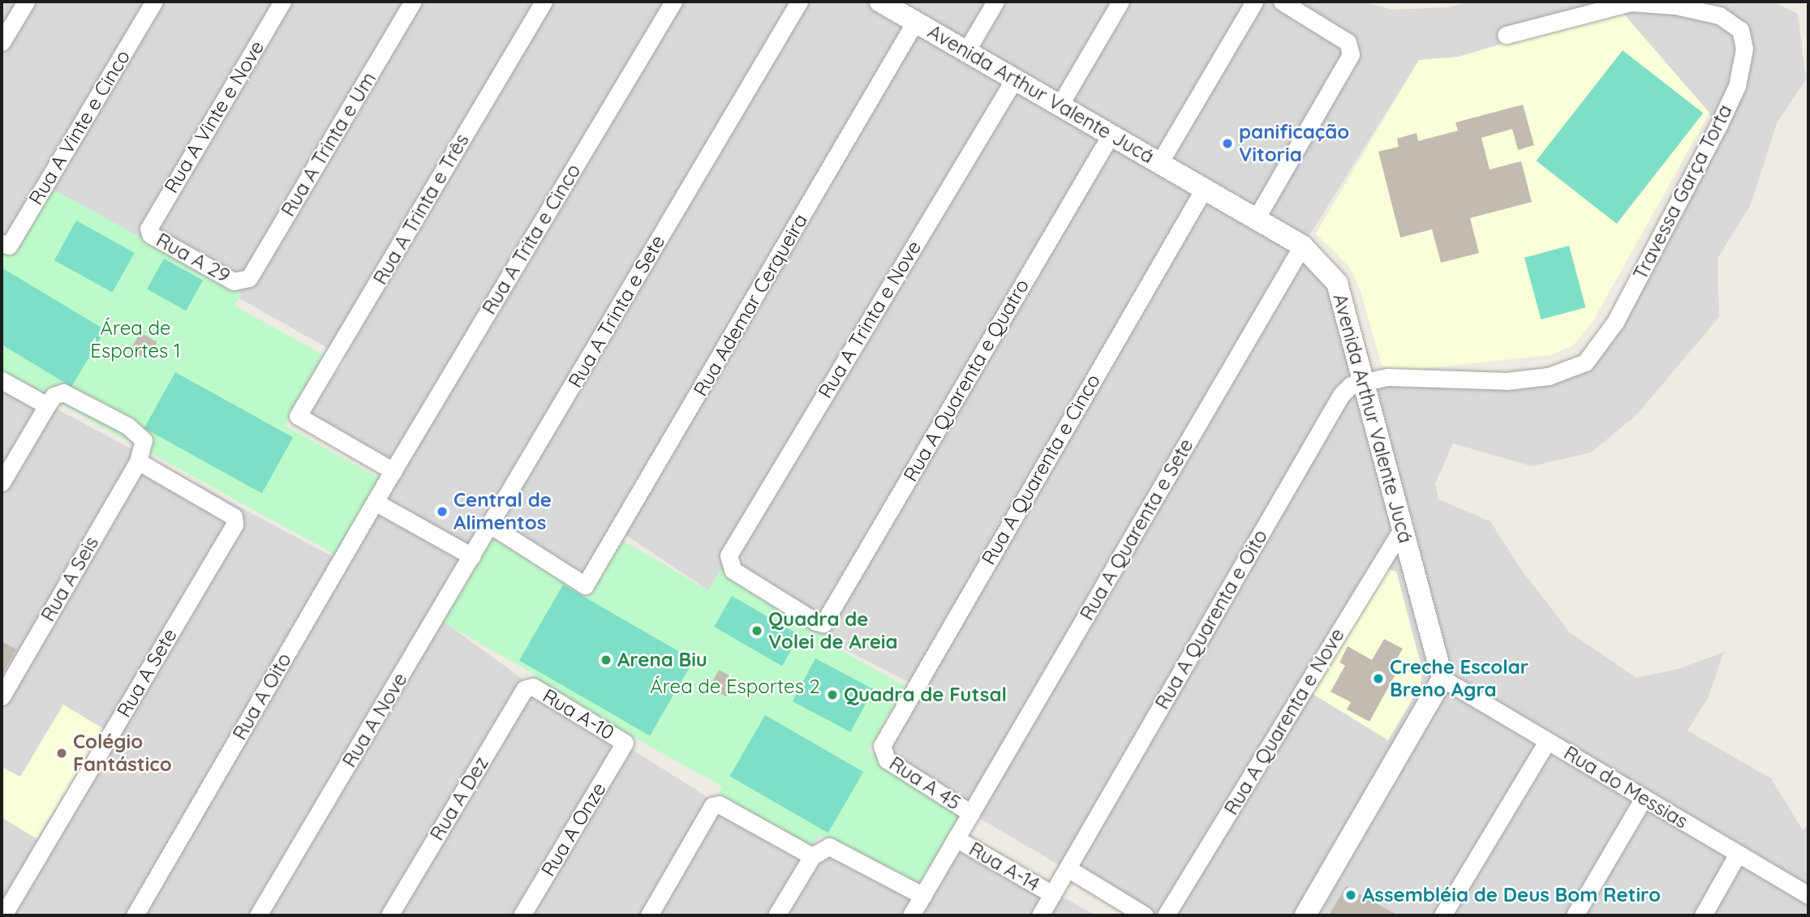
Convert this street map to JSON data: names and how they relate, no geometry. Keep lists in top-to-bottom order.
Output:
{
  "streets": {
    "street": [
      "Avenida Arthur Valente Jucá",
      "Rua A Vinte e Nove",
      "Rua A Vinte e Cinco",
      "Rua A Trinta e Um",
      "Travessa Garça Torta",
      "Rua A Trinta e Três",
      "Rua A Trita e Cinco",
      "Rua A 29",
      "Rua Ademar Cerqueira",
      "Rua A Trinta e Sete",
      "Rua A Trinta e Nove",
      "Rua A Quarenta e Quatro",
      "Rua A Quarenta e Cinco",
      "Rua A Quarenta e Sete",
      "Rua A Seis",
      "Rua A Quarenta e Oito",
      "Rua A Sete",
      "Rua A Oito",
      "Rua A-10",
      "Rua A Nove",
      "Rua A Quarenta e Nove",
      "Rua A 45",
      "Rua do Messias",
      "Rua A Dez",
      "Rua A Onze",
      "Rua A-14"
    ]
  },
  "crossings": [
    ["Avenida Arthur Valente Jucá", "Travessa Garça Torta"],
    ["Avenida Arthur Valente Jucá", "Rua Ademar Cerqueira"],
    ["Avenida Arthur Valente Jucá", "Rua A Trinta e Nove"],
    ["Avenida Arthur Valente Jucá", "Rua A Quarenta e Quatro"],
    ["Avenida Arthur Valente Jucá", "Rua A Quarenta e Cinco"],
    ["Avenida Arthur Valente Jucá", "Rua A Quarenta e Sete"],
    ["Avenida Arthur Valente Jucá", "Rua A Quarenta e Oito"],
    ["Avenida Arthur Valente Jucá", "Rua A Quarenta e Nove"],
    ["Avenida Arthur Valente Jucá", "Rua do Messias"],
    ["Rua A Vinte e Nove", "Rua A 29"],
    ["Rua A Trinta e Um", "Rua A 29"],
    ["Travessa Garça Torta", "Rua A Quarenta e Oito"],
    ["Rua A Trinta e Três", "Rua A Trita e Cinco"],
    ["Rua A Trinta e Três", "Rua A Oito"],
    ["Rua A Trita e Cinco", "Rua A Oito"],
    ["Rua Ademar Cerqueira", "Rua A Trinta e Sete"],
    ["Rua Ademar Cerqueira", "Rua A Nove"],
    ["Rua A Trinta e Sete", "Rua A Nove"],
    ["Rua A Trinta e Nove", "Rua A Quarenta e Quatro"],
    ["Rua A Quarenta e Cinco", "Rua A 45"],
    ["Rua A Quarenta e Sete", "Rua A 45"],
    ["Rua A Quarenta e Sete", "Rua A-14"],
    ["Rua A Seis", "Rua A Sete"],
    ["Rua A Quarenta e Oito", "Rua A-14"],
    ["Rua A-10", "Rua A Dez"],
    ["Rua A-10", "Rua A Onze"]
  ],
  "parks": ["Área de Esportes 1", "Área de Esportes 2"],
  "places": [
    "panificação Vitoria",
    "Central de Alimentos",
    "Quadra de Volei de Areia",
    "Arena Biu",
    "Creche Escolar Breno Agra",
    "Quadra de Futsal",
    "Colégio Fantástico",
    "Assembléia de Deus Bom Retiro"
  ]
}
